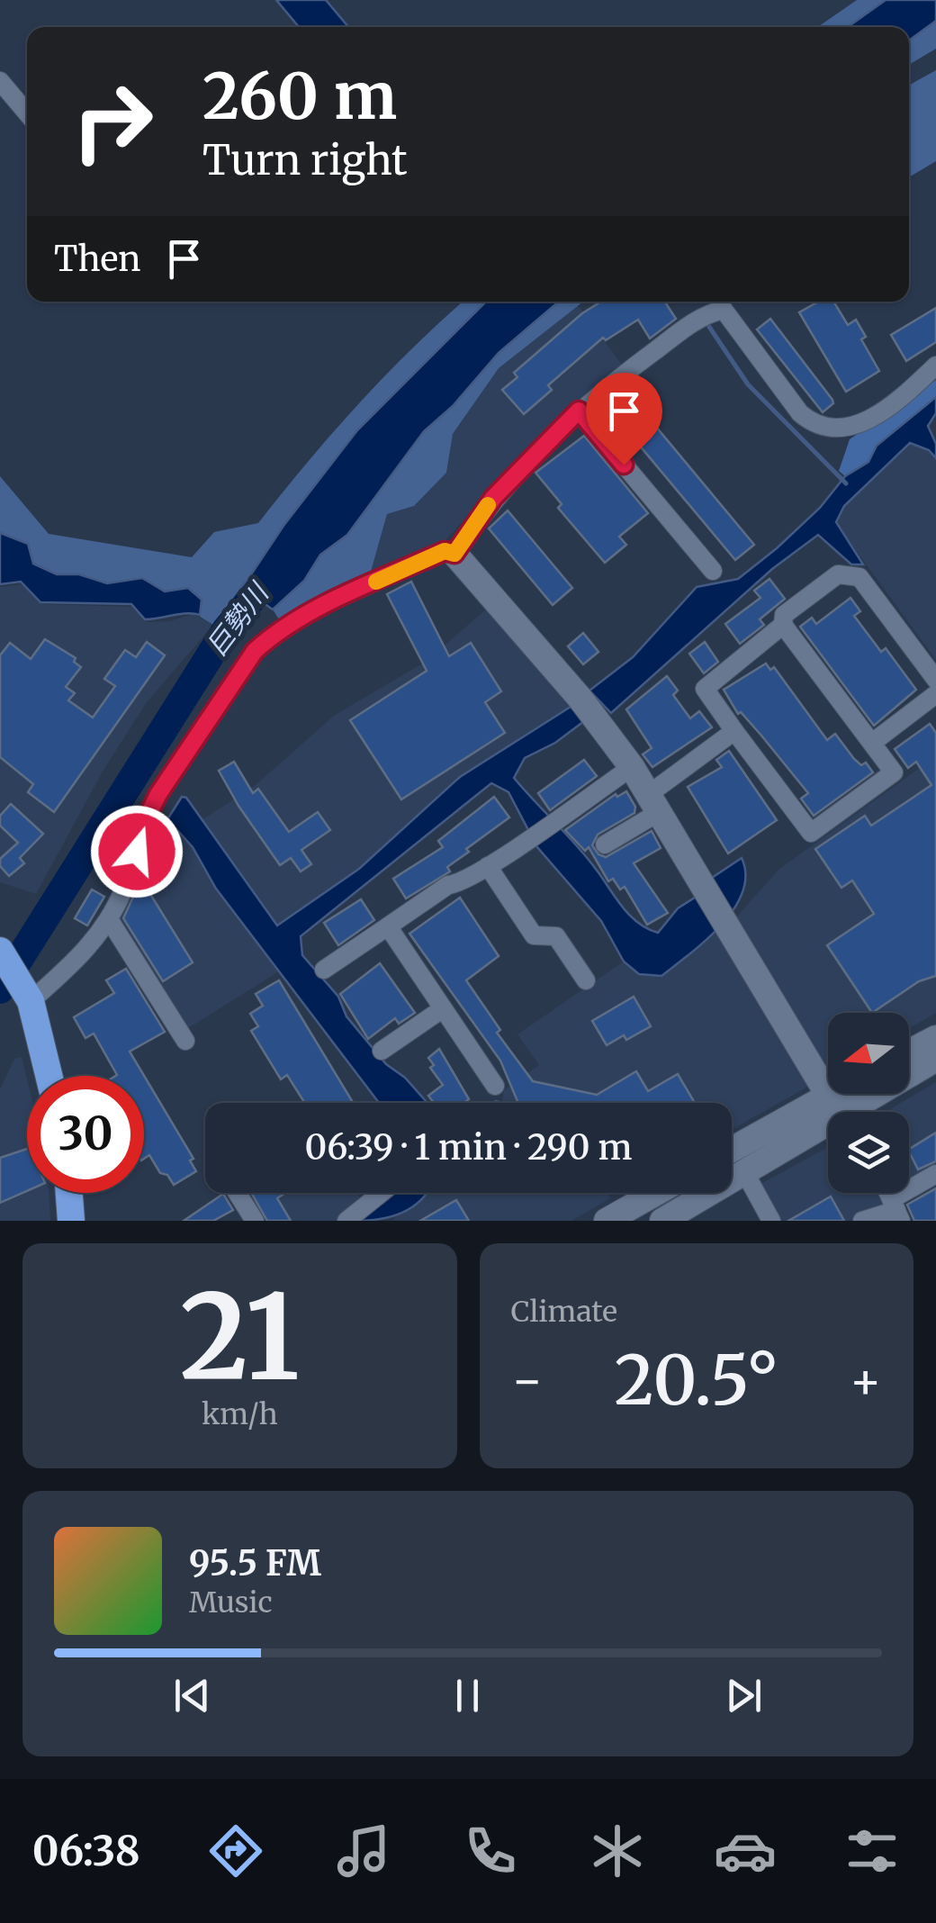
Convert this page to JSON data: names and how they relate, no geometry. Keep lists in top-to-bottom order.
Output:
{
  "water": ["巨勢川"],
  "north": "left",
  "page": {
    "turn": ["260 m", "Turn right"],
    "then": "Then",
    "limit": "30",
    "trip": "06:39 · 1 min · 290 m",
    "tile": [
      ["21", "km/h"],
      "Climate"
    ],
    "heat": ["−", "20.5°", "+"],
    "song": ["95.5 FM", "Music"],
    "tabs": "06:38"
  }
}
